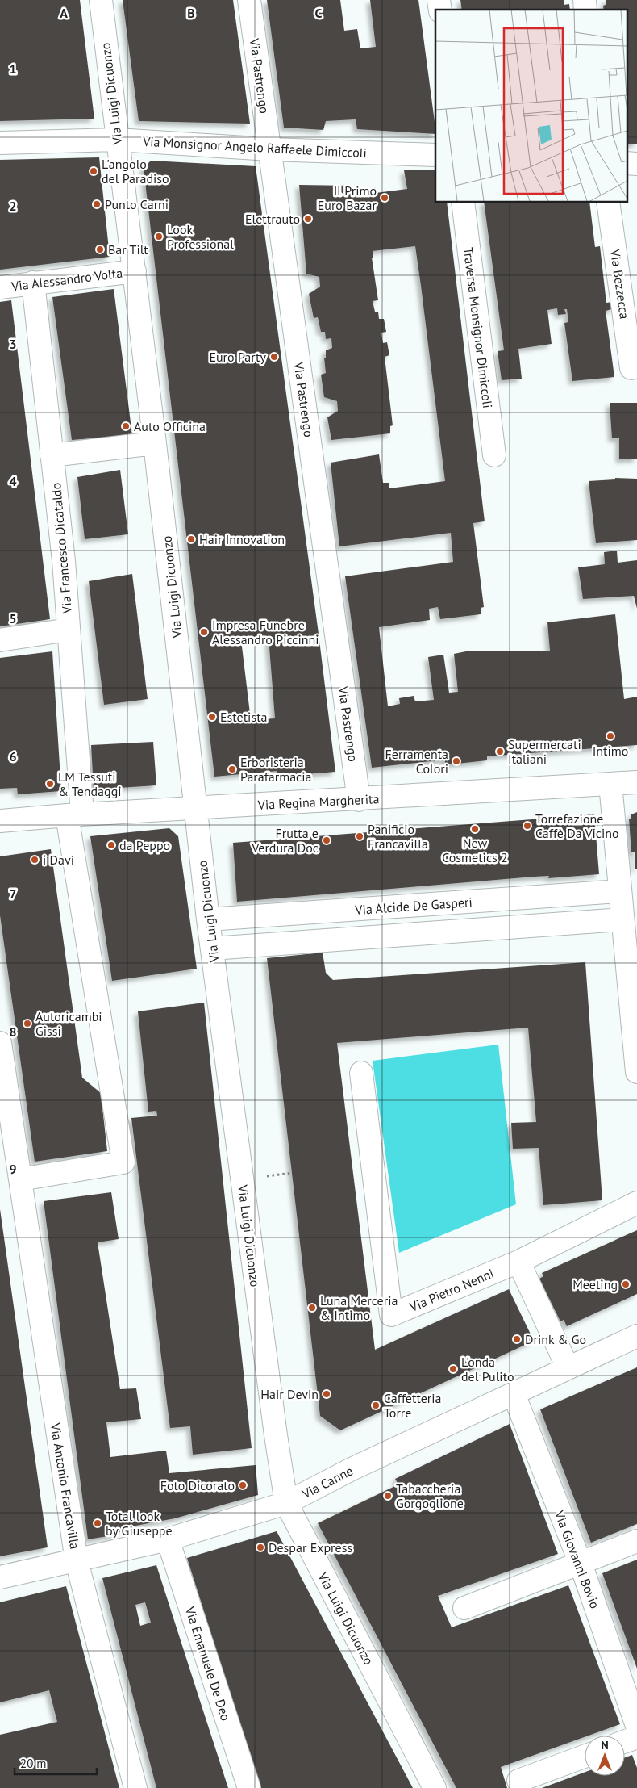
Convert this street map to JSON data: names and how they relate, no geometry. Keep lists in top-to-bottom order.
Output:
{
  "streets": {
    "street": [
      "Via Pastrengo",
      "Via Luigi Dicuonzo",
      "Via Monsignor Angelo Raffaele Dimiccoli",
      "Via Alessandro Volta",
      "Via Bezzecca",
      "Traversa Monsignor Dimiccoli",
      "Via Francesco Dicataldo",
      "Via Regina Margherita",
      "Via Alcide De Gasperi",
      "Via Pietro Nenni",
      "Via Canne",
      "Via Antonio Francavilla",
      "Via Giovanni Bovio",
      "Via Emanuele De Deo"
    ]
  },
  "crossings": [
    ["Via Pastrengo", "Via Monsignor Angelo Raffaele Dimiccoli"],
    ["Via Pastrengo", "Via Regina Margherita"],
    ["Via Luigi Dicuonzo", "Via Monsignor Angelo Raffaele Dimiccoli"],
    ["Via Luigi Dicuonzo", "Via Alessandro Volta"],
    ["Via Luigi Dicuonzo", "Via Regina Margherita"],
    ["Via Luigi Dicuonzo", "Via Alcide De Gasperi"],
    ["Via Luigi Dicuonzo", "Via Canne"],
    ["Via Alessandro Volta", "Via Francesco Dicataldo"],
    ["Via Francesco Dicataldo", "Via Regina Margherita"],
    ["Via Francesco Dicataldo", "Via Antonio Francavilla"],
    ["Via Canne", "Via Antonio Francavilla"],
    ["Via Canne", "Via Giovanni Bovio"],
    ["Via Canne", "Via Emanuele De Deo"]
  ],
  "places": [
    "L'angolo del Paradiso",
    "Il Primo Euro Bazar",
    "Punto Carni",
    "Elettrauto",
    "Look Professional",
    "Bar Tilt",
    "Euro Party",
    "Auto Officina",
    "Hair Innovation",
    "Impresa Funebre Alessandro Piccinni",
    "Estetista",
    "Intimo",
    "Supermercati Italiani",
    "Ferramenta Colori",
    "Erboristeria Parafarmacia",
    "LM Tessuti & Tendaggi",
    "Torrefazione Caffè Da Vicino",
    "New Cosmetics 2",
    "Panificio Francavilla",
    "Frutta e Verdura Doc",
    "da Peppo",
    "i Davì",
    "Autoricambi Gissi",
    "Meeting",
    "Luna Merceria & Intimo",
    "Drink & Go",
    "L'onda del Pulito",
    "Hair Devin",
    "Caffetteria Torre",
    "Foto Dicorato",
    "Tabaccheria Gorgoglione",
    "Total look by Giuseppe",
    "Despar Express"
  ],
  "scale_bar": "20 m",
  "north": "top",
  "grid": {
    "columns": ["A", "B", "C"],
    "rows": [
      "1",
      "2",
      "3",
      "4",
      "5",
      "6",
      "7",
      "8",
      "9"
    ]
  }
}
